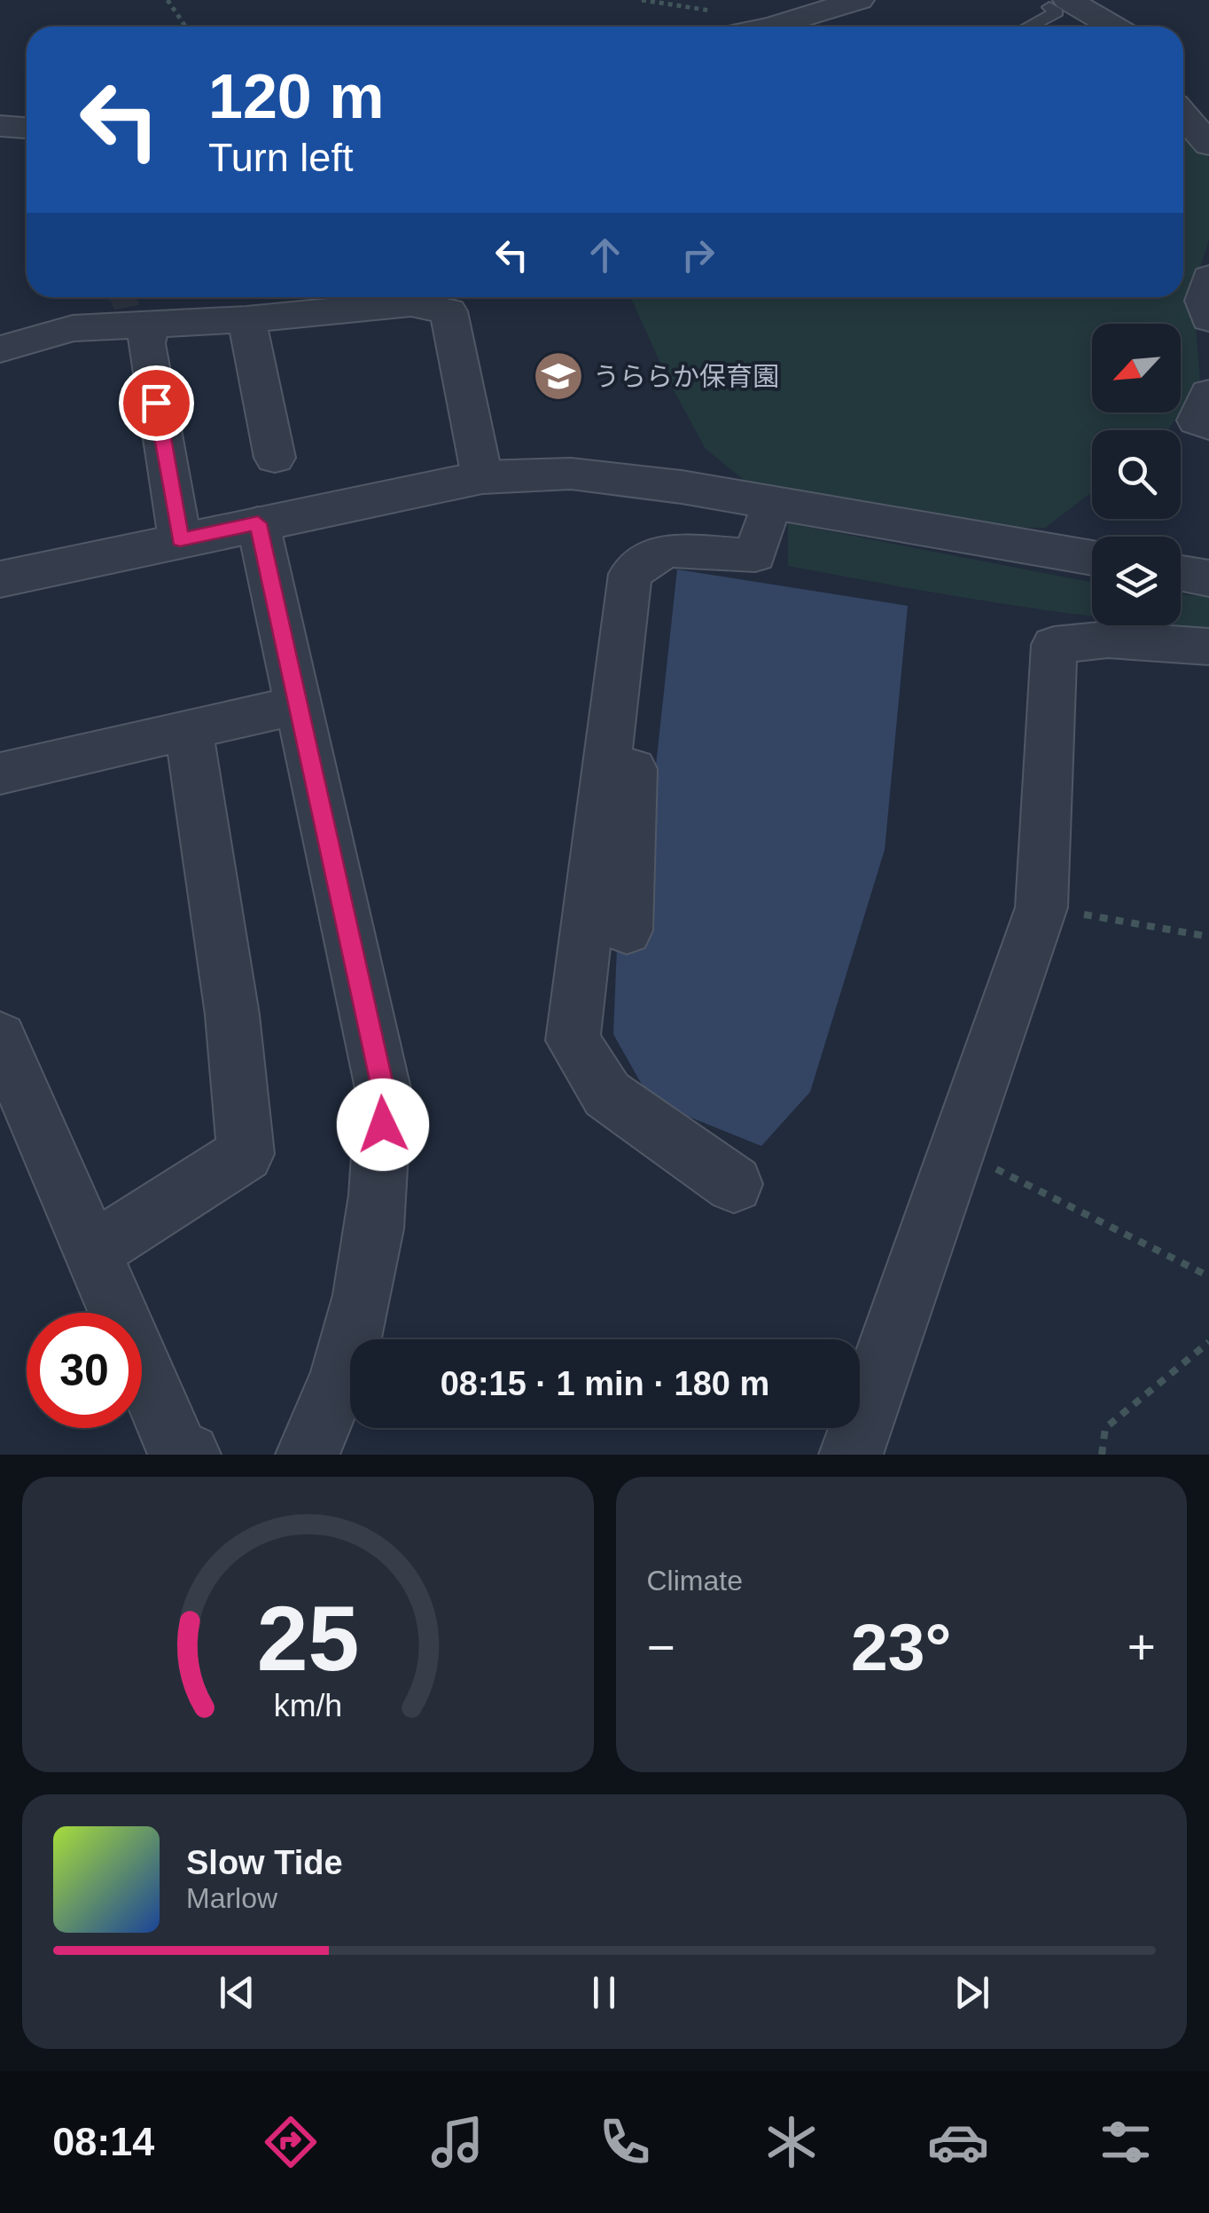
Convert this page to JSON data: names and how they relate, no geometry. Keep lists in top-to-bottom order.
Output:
{
  "places": {
    "school or university": ["うららか保育園"]
  },
  "north": "bottom left",
  "page": {
    "turn": ["120 m", "Turn left"],
    "limit": "30",
    "trip": "08:15 · 1 min · 180 m",
    "tile": "Climate",
    "heat": ["−", "23°", "+"],
    "song": ["Slow Tide", "Marlow"],
    "tabs": "08:14",
    "gauge": ["25", "km/h"]
  }
}
